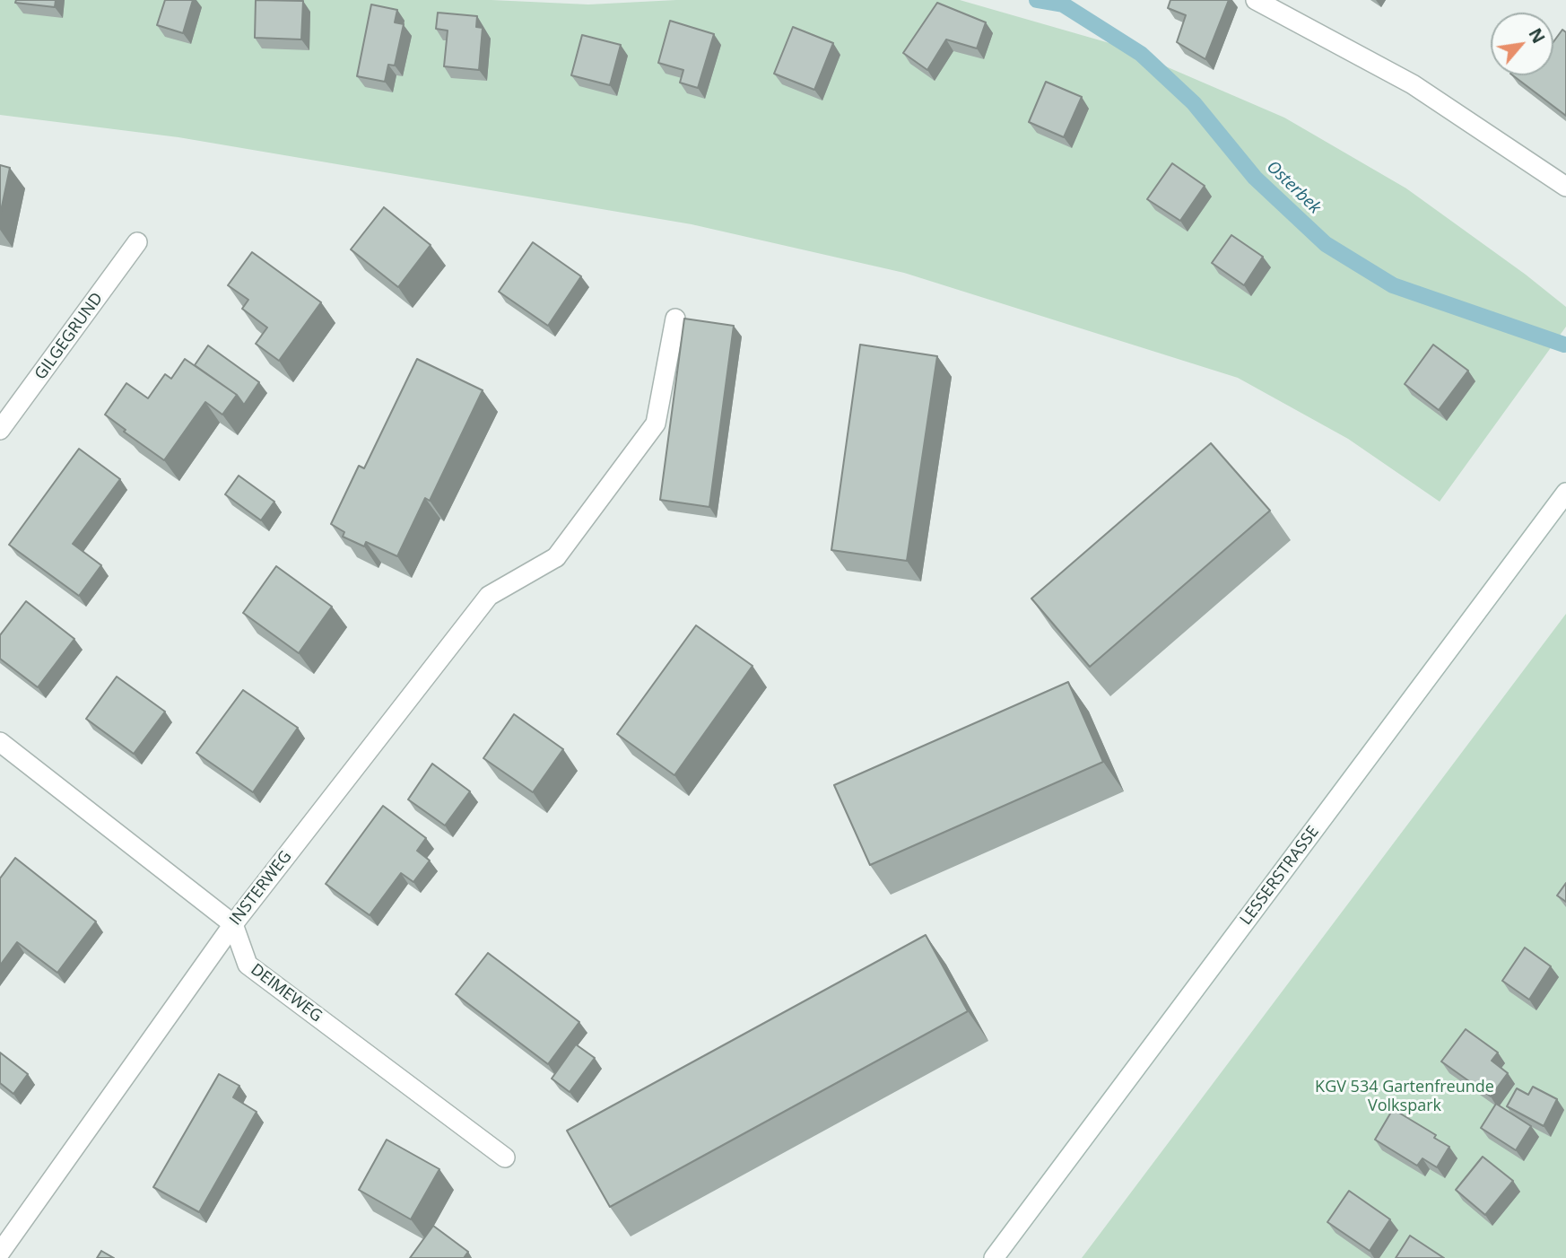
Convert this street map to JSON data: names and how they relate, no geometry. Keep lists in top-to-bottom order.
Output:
{
  "streets": {
    "street": [
      "GILGEGRUND",
      "LESSERSTRASSE",
      "INSTERWEG",
      "DEIMEWEG"
    ]
  },
  "crossings": [
    ["INSTERWEG", "DEIMEWEG"]
  ],
  "water": ["Osterbek"],
  "parks": ["KGV 534 Gartenfreunde Volkspark"],
  "north": "top right"
}
